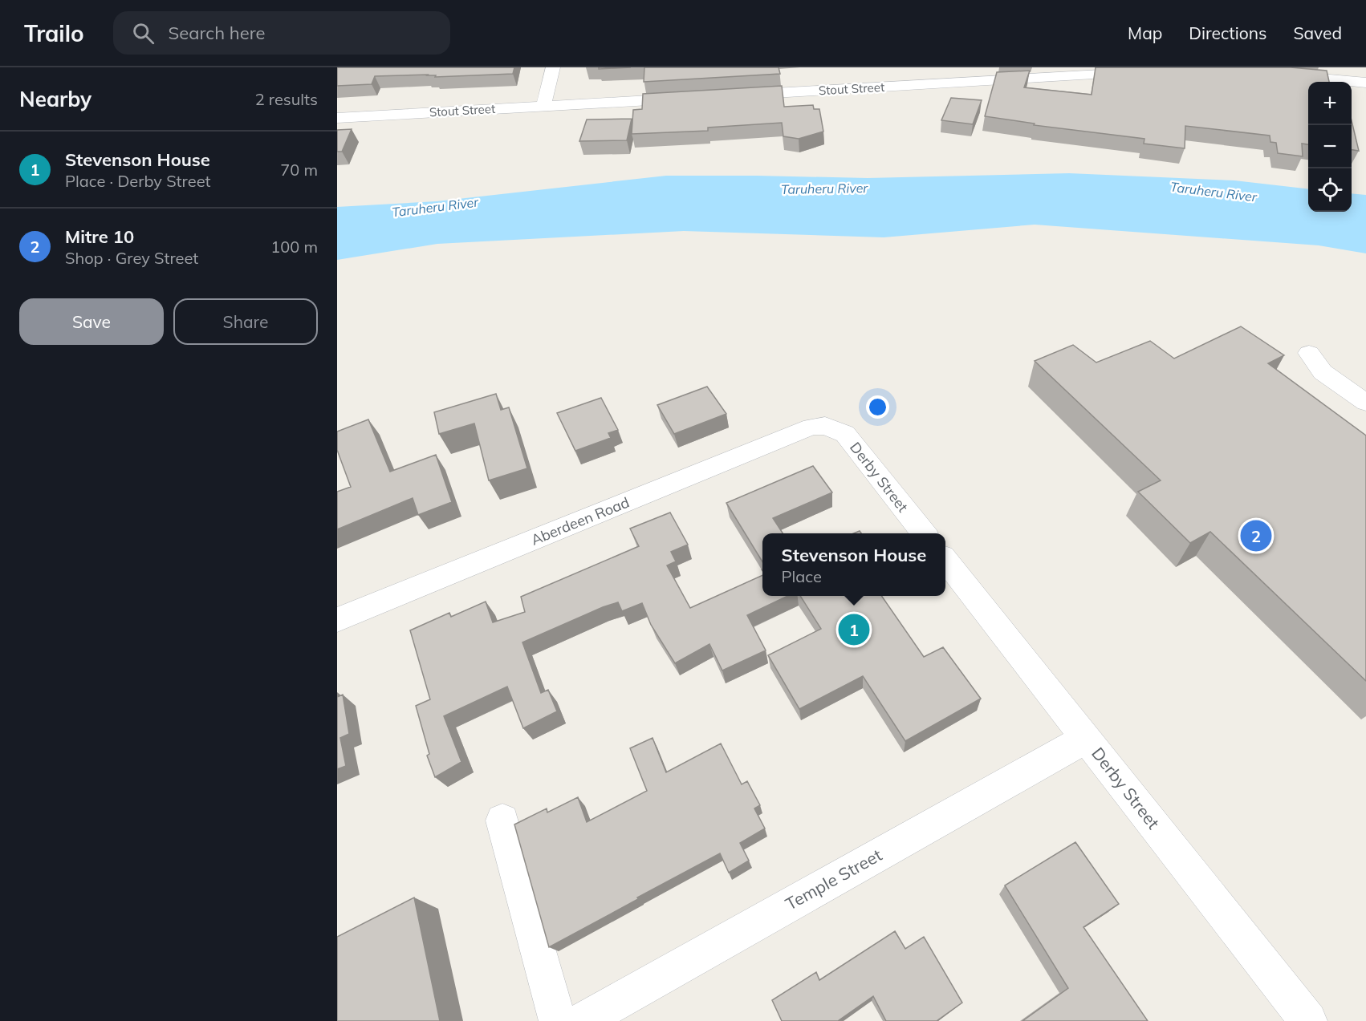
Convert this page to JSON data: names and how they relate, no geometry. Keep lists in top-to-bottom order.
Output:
{
  "streets": {
    "street": [
      "Stout Street",
      "Derby Street",
      "Aberdeen Road",
      "Temple Street"
    ]
  },
  "crossings": [
    ["Derby Street", "Aberdeen Road"],
    ["Derby Street", "Temple Street"]
  ],
  "water": ["Taruheru River"],
  "page": {
    "header": "Trailo",
    "search": "Search here",
    "nav": ["Map", "Directions", "Saved"],
    "heading": ["Nearby", "2 results"],
    "map_buttons": ["+", "−"],
    "list": [
      {
        "mark": "1",
        "name": "Stevenson House",
        "note": "Place · Derby Street",
        "value": "70 m"
      },
      {
        "mark": "2",
        "name": "Mitre 10",
        "note": "Shop · Grey Street",
        "value": "100 m"
      }
    ],
    "buttons": ["Save", "Share"],
    "pins": ["2", "1"],
    "popup": ["Stevenson House", "Place"]
  }
}
